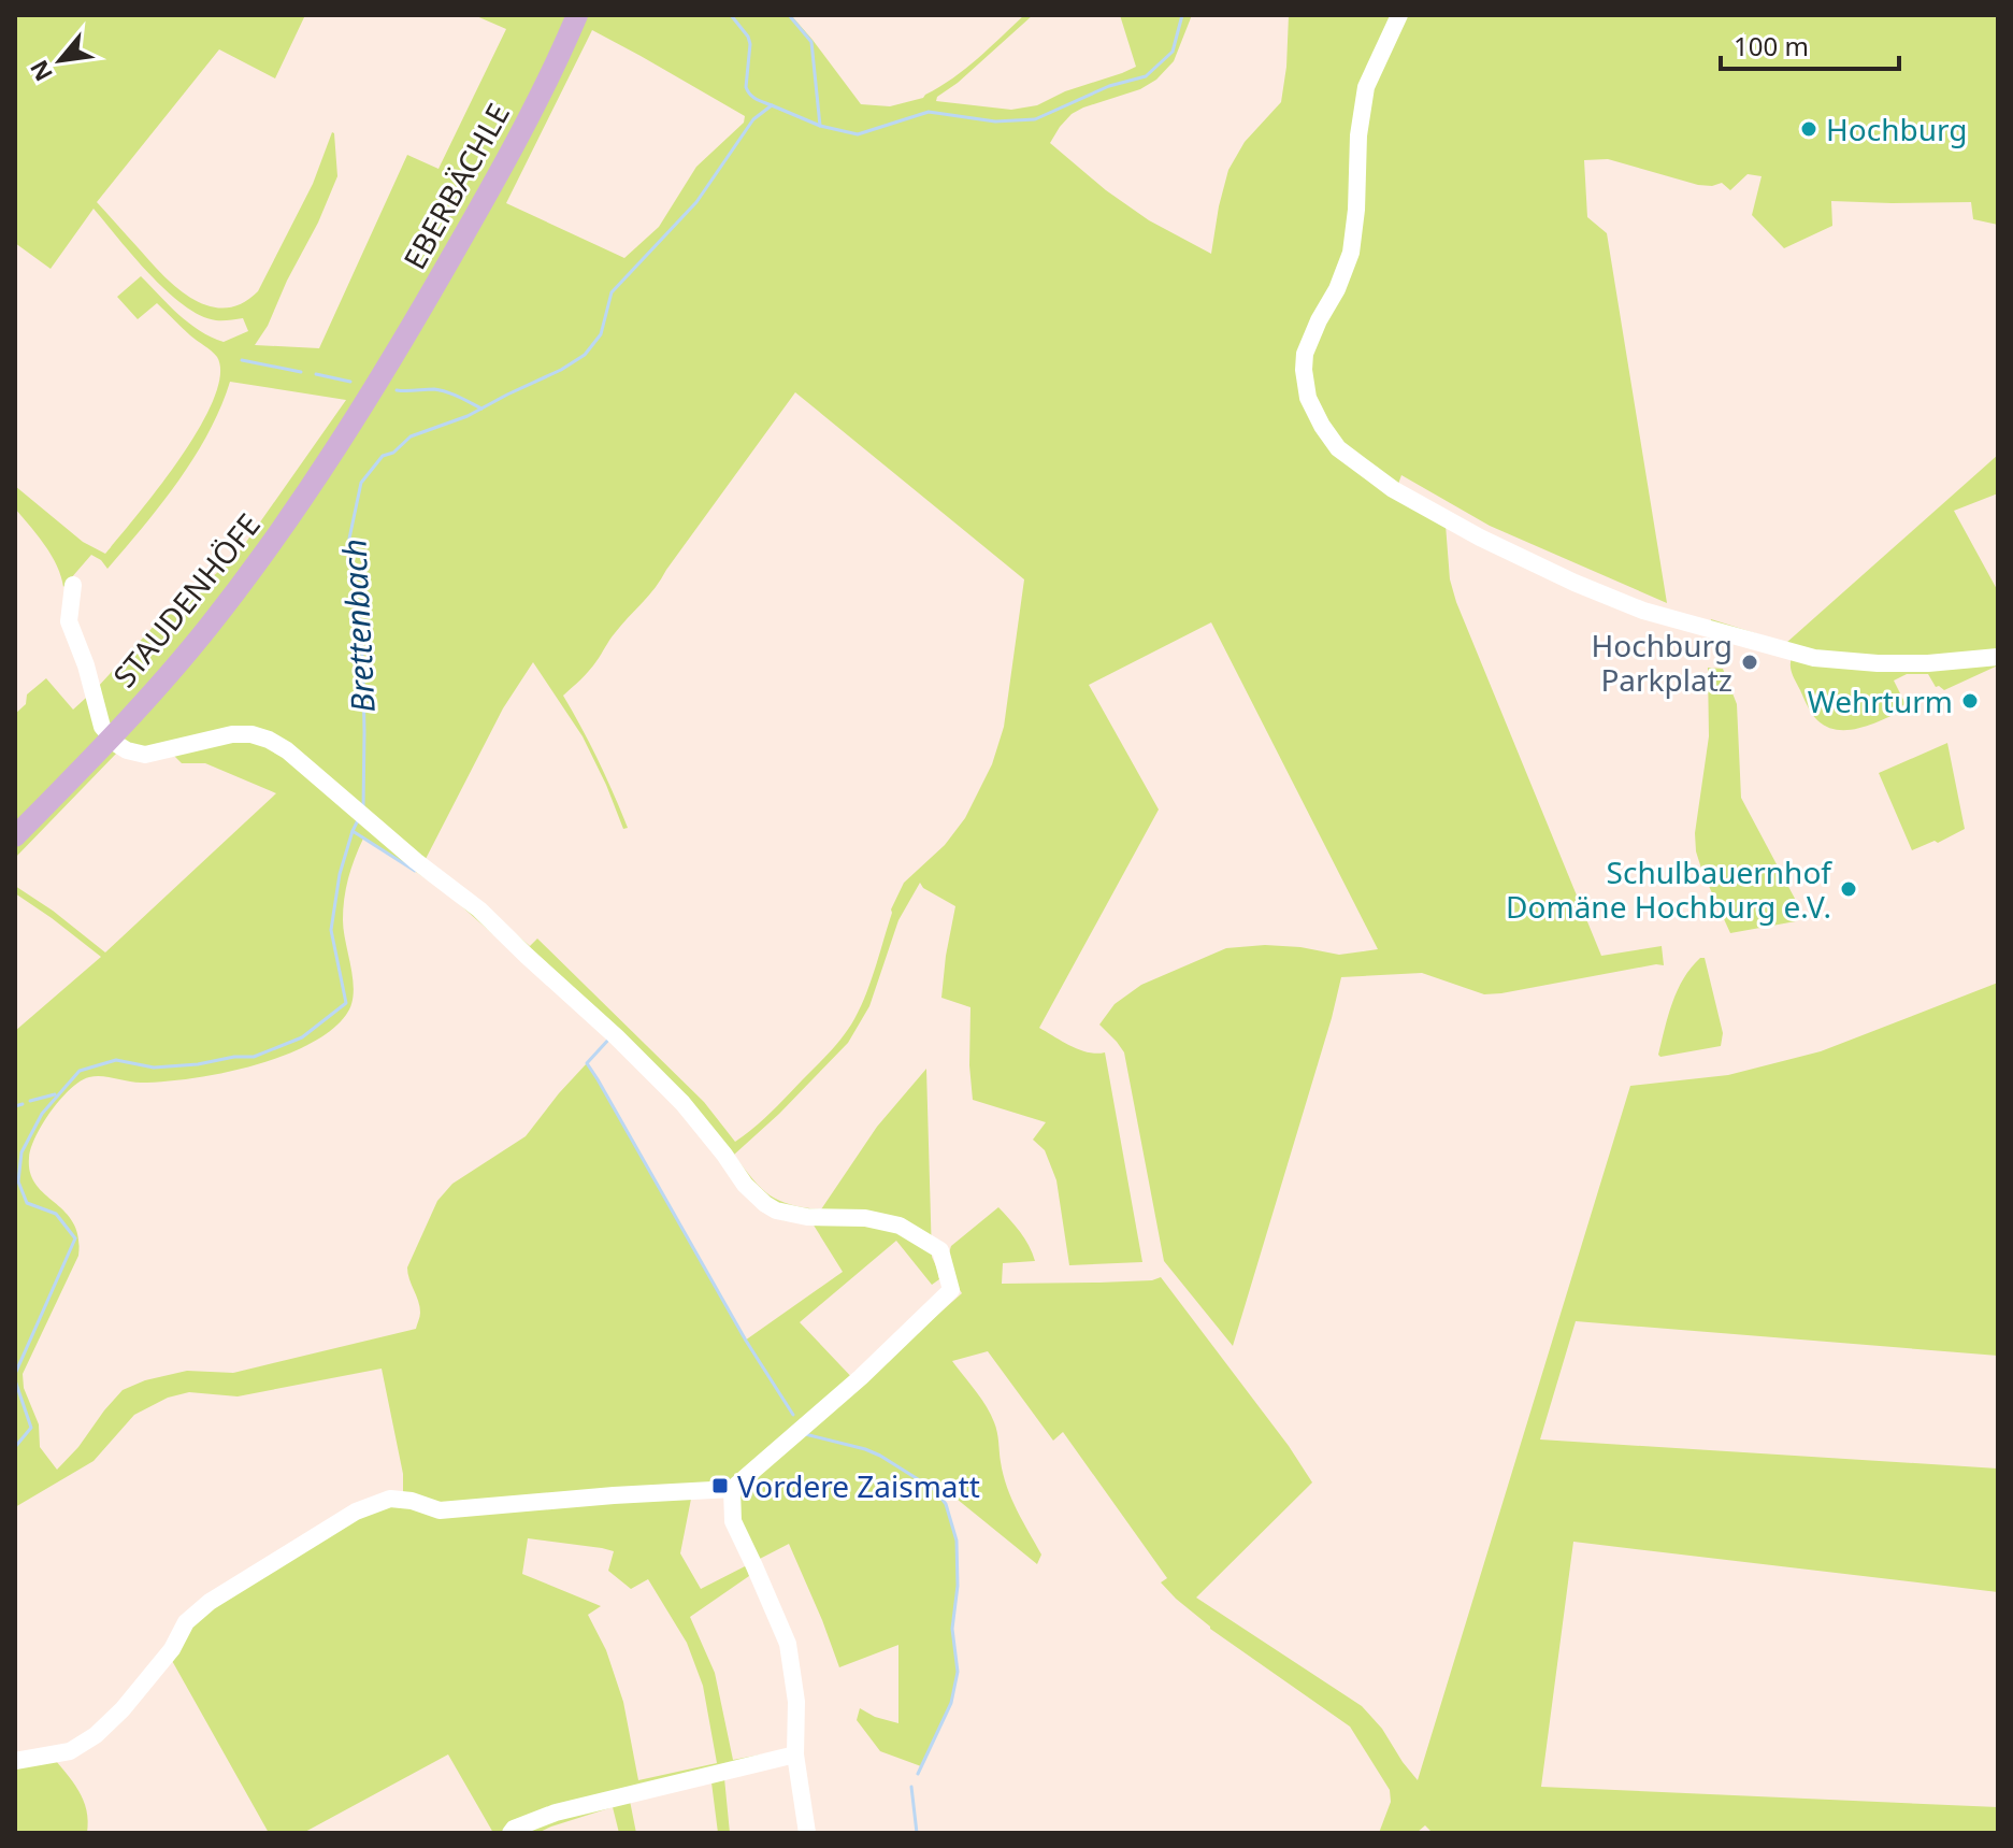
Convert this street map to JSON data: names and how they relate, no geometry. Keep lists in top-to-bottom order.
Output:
{
  "streets": {
    "main road": ["EBERBÄCHLE", "STAUDENHÖFE"]
  },
  "crossings": [
    ["EBERBÄCHLE", "STAUDENHÖFE"]
  ],
  "water": ["Brettenbach"],
  "places": {
    "other": [
      "Hochburg",
      "Hochburg Parkplatz",
      "Wehrturm",
      "Schulbauernhof Domäne Hochburg e.V."
    ],
    "transit": ["Vordere Zaismatt"]
  },
  "scale_bar": "100 m",
  "north": "bottom left"
}
